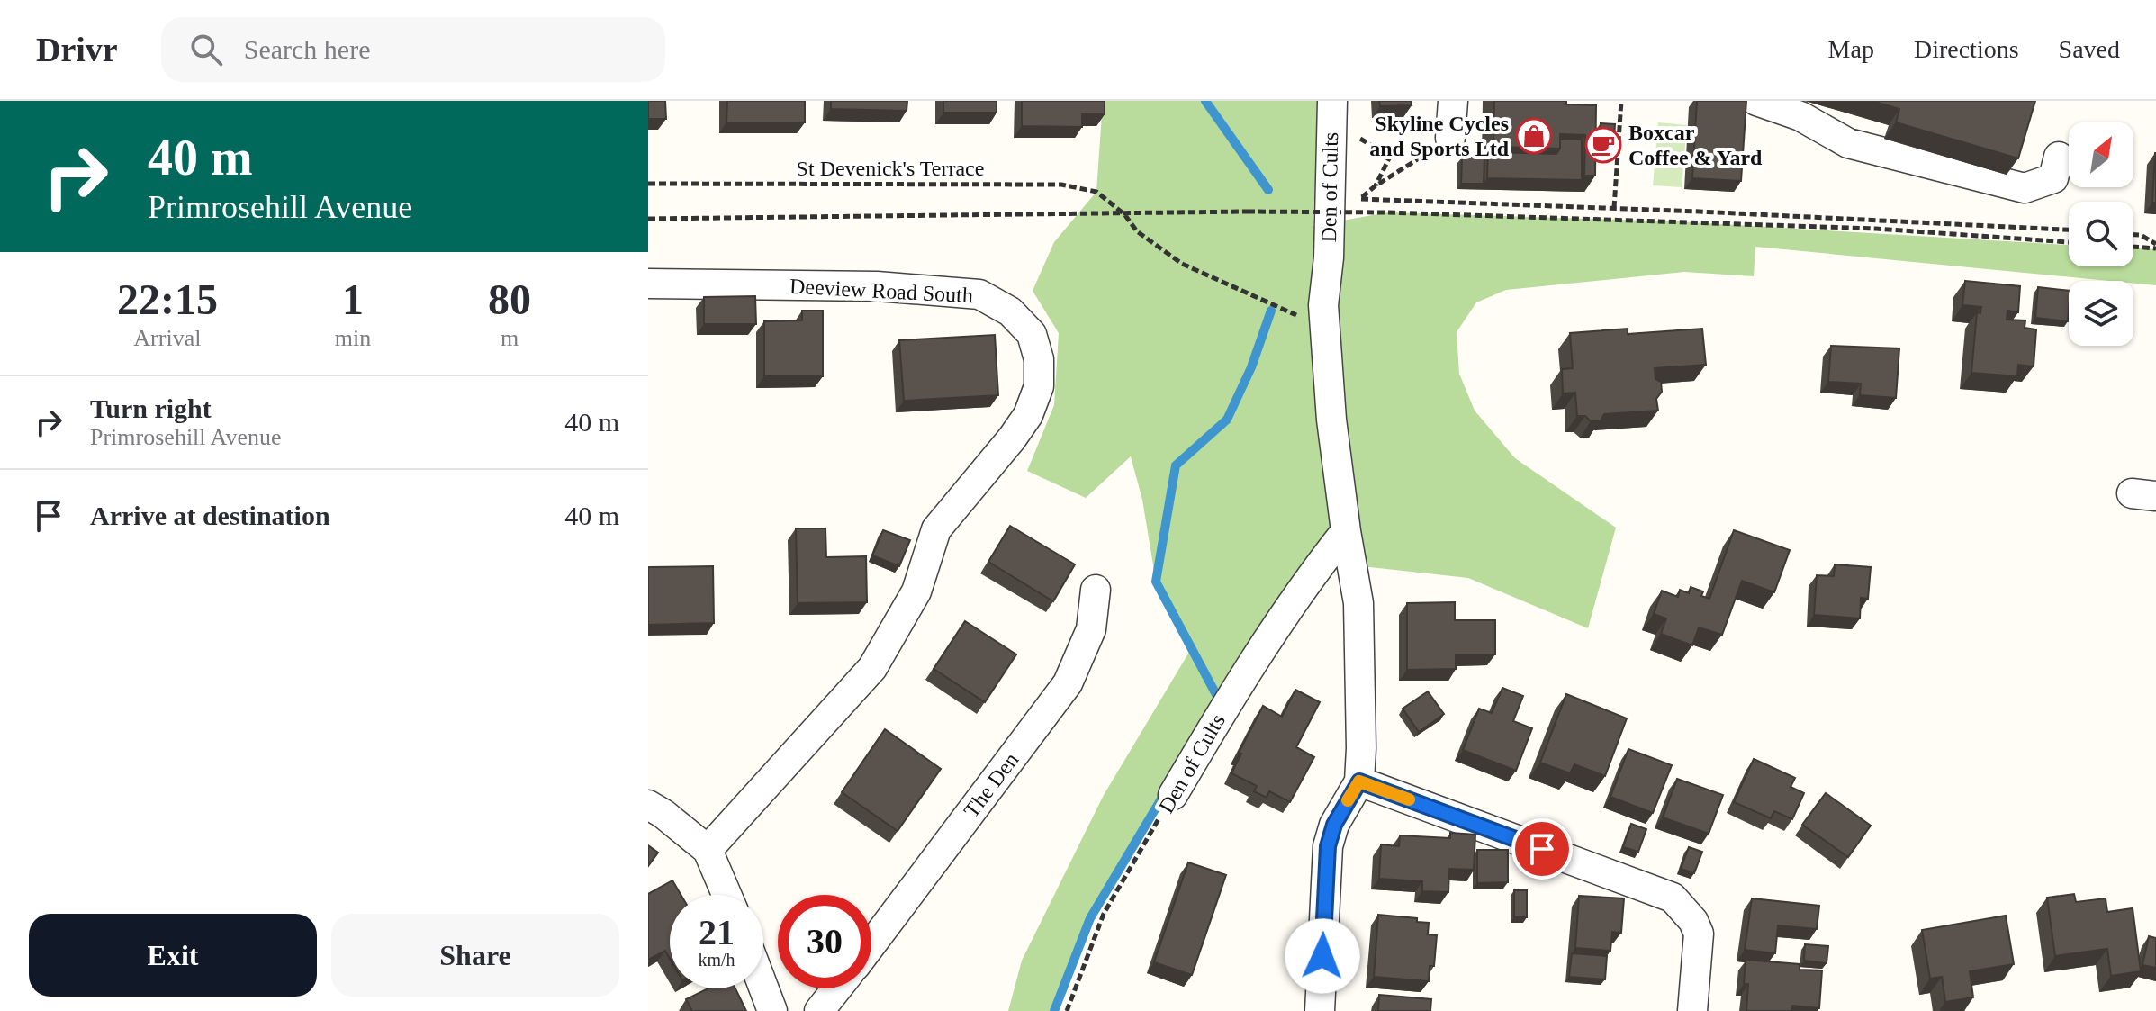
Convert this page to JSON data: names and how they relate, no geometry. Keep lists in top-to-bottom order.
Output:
{
  "streets": {
    "street": ["Den of Cults", "Deeview Road South", "The Den"],
    "path": ["St Devenick's Terrace"]
  },
  "crossings": [
    ["St Devenick's Terrace", "Den of Cults"]
  ],
  "places": {
    "shop": ["Skyline Cycles and Sports Ltd"],
    "cafe": ["Boxcar Coffee & Yard"]
  },
  "north": "top right",
  "page": {
    "header": "Drivr",
    "search": "Search here",
    "nav": ["Map", "Directions", "Saved"],
    "turn": ["40 m", "Primrosehill Avenue"],
    "eta": [
      "22:15",
      "Arrival",
      "1",
      "min",
      "80",
      "m"
    ],
    "list": [
      {
        "name": "Turn right",
        "note": "Primrosehill Avenue",
        "value": "40 m"
      },
      {
        "name": "Arrive at destination",
        "value": "40 m"
      }
    ],
    "speed": "21 km/h",
    "limit": "30",
    "buttons": ["Exit", "Share"]
  }
}
